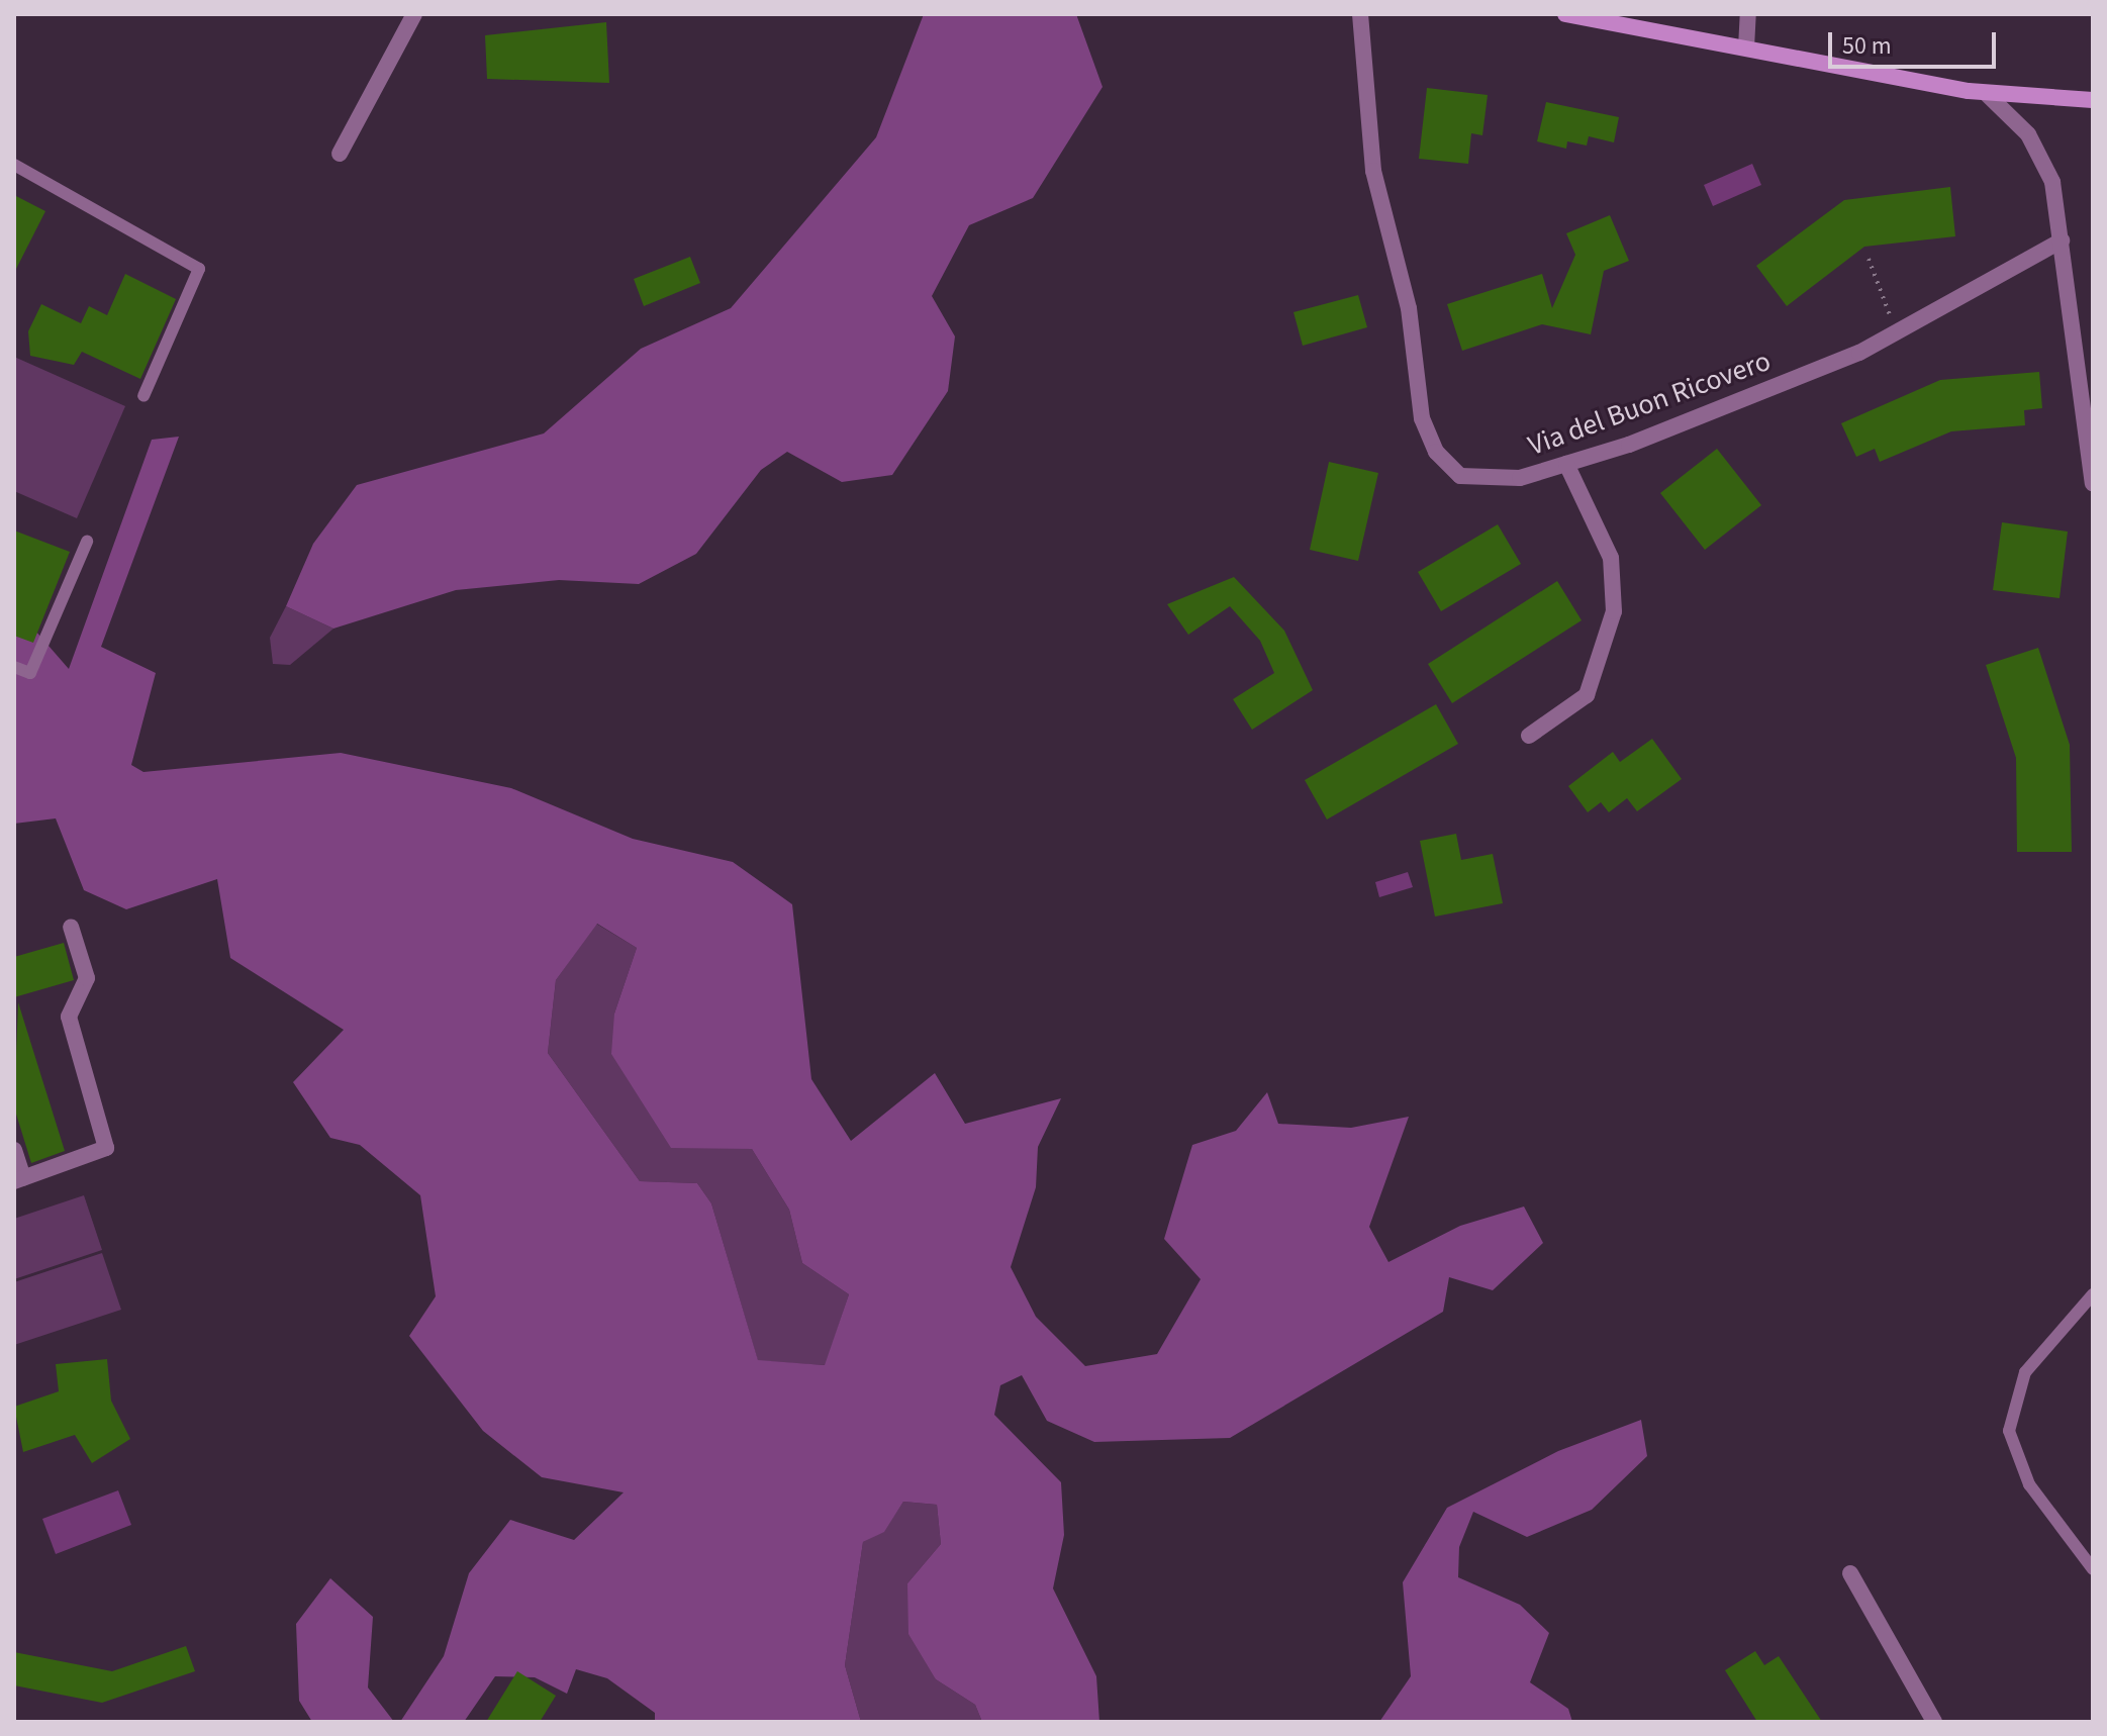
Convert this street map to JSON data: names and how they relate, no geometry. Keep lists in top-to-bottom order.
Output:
{
  "streets": {
    "street": ["Via del Buon Ricovero"]
  },
  "scale_bar": "50 m"
}
